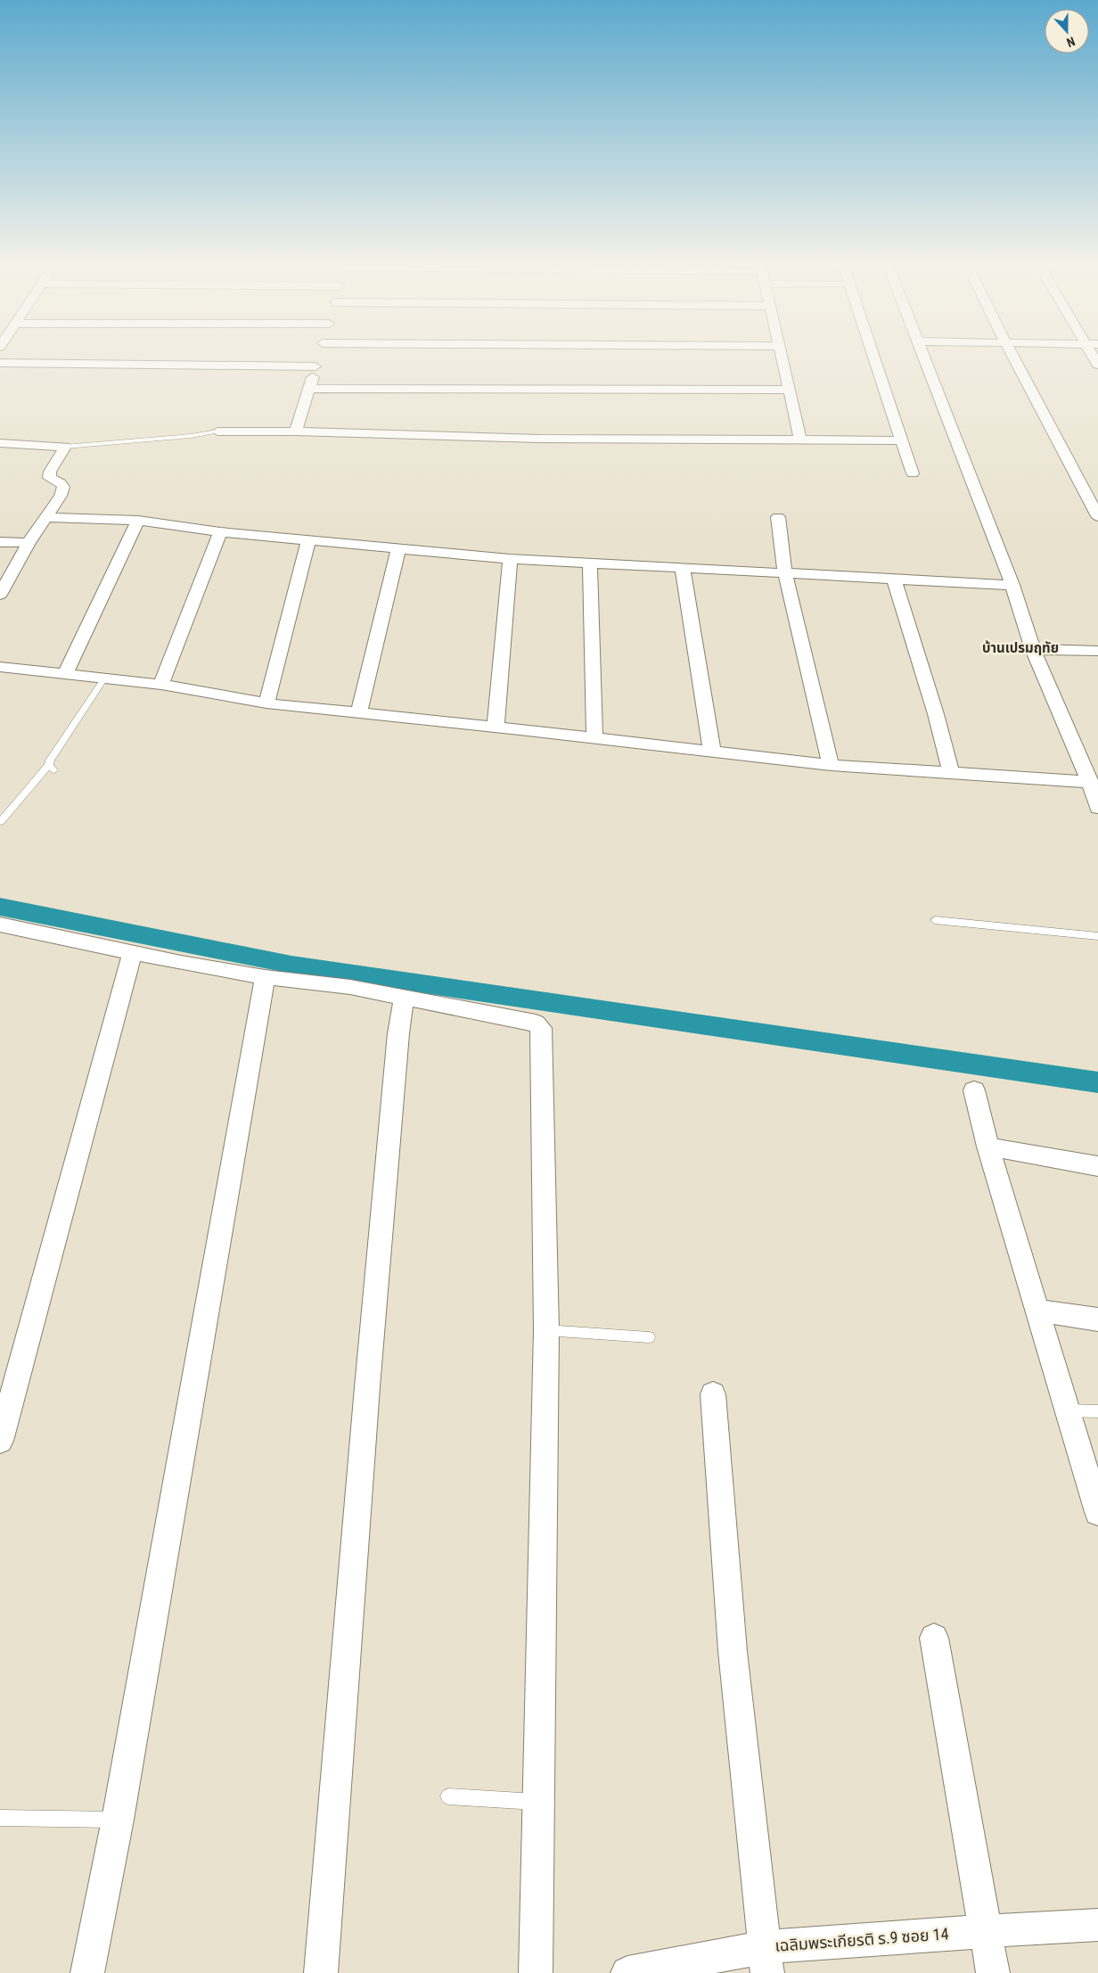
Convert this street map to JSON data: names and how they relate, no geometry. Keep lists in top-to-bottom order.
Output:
{
  "streets": {
    "street": ["เฉลิมพระเกียรติ ร.9 ซอย 14"]
  },
  "districts": ["บ้านเปรมฤทัย"],
  "north": "bottom"
}
